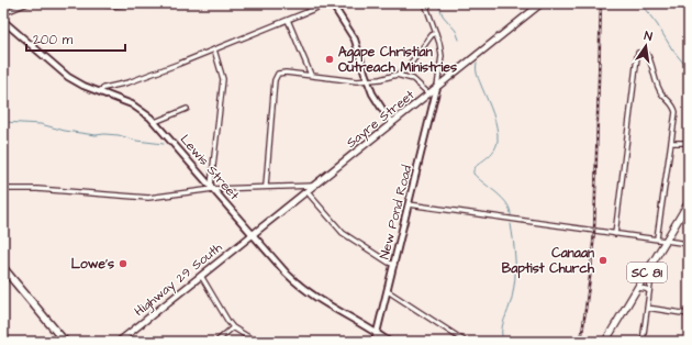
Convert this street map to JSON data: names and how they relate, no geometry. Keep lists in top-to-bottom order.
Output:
{
  "streets": {
    "main road": ["Sayre Street", "SC 81", "Highway 29 South"],
    "street": ["Lewis Street", "New Pond Road"]
  },
  "crossings": [
    ["Sayre Street", "Lewis Street"],
    ["Sayre Street", "New Pond Road"],
    ["Sayre Street", "Highway 29 South"],
    ["Lewis Street", "New Pond Road"],
    ["Lewis Street", "Highway 29 South"]
  ],
  "places": ["Agape Christian Outreach Ministries", "Canaan Baptist Church", "Lowe's"],
  "scale_bar": "200 m",
  "north": "top"
}
